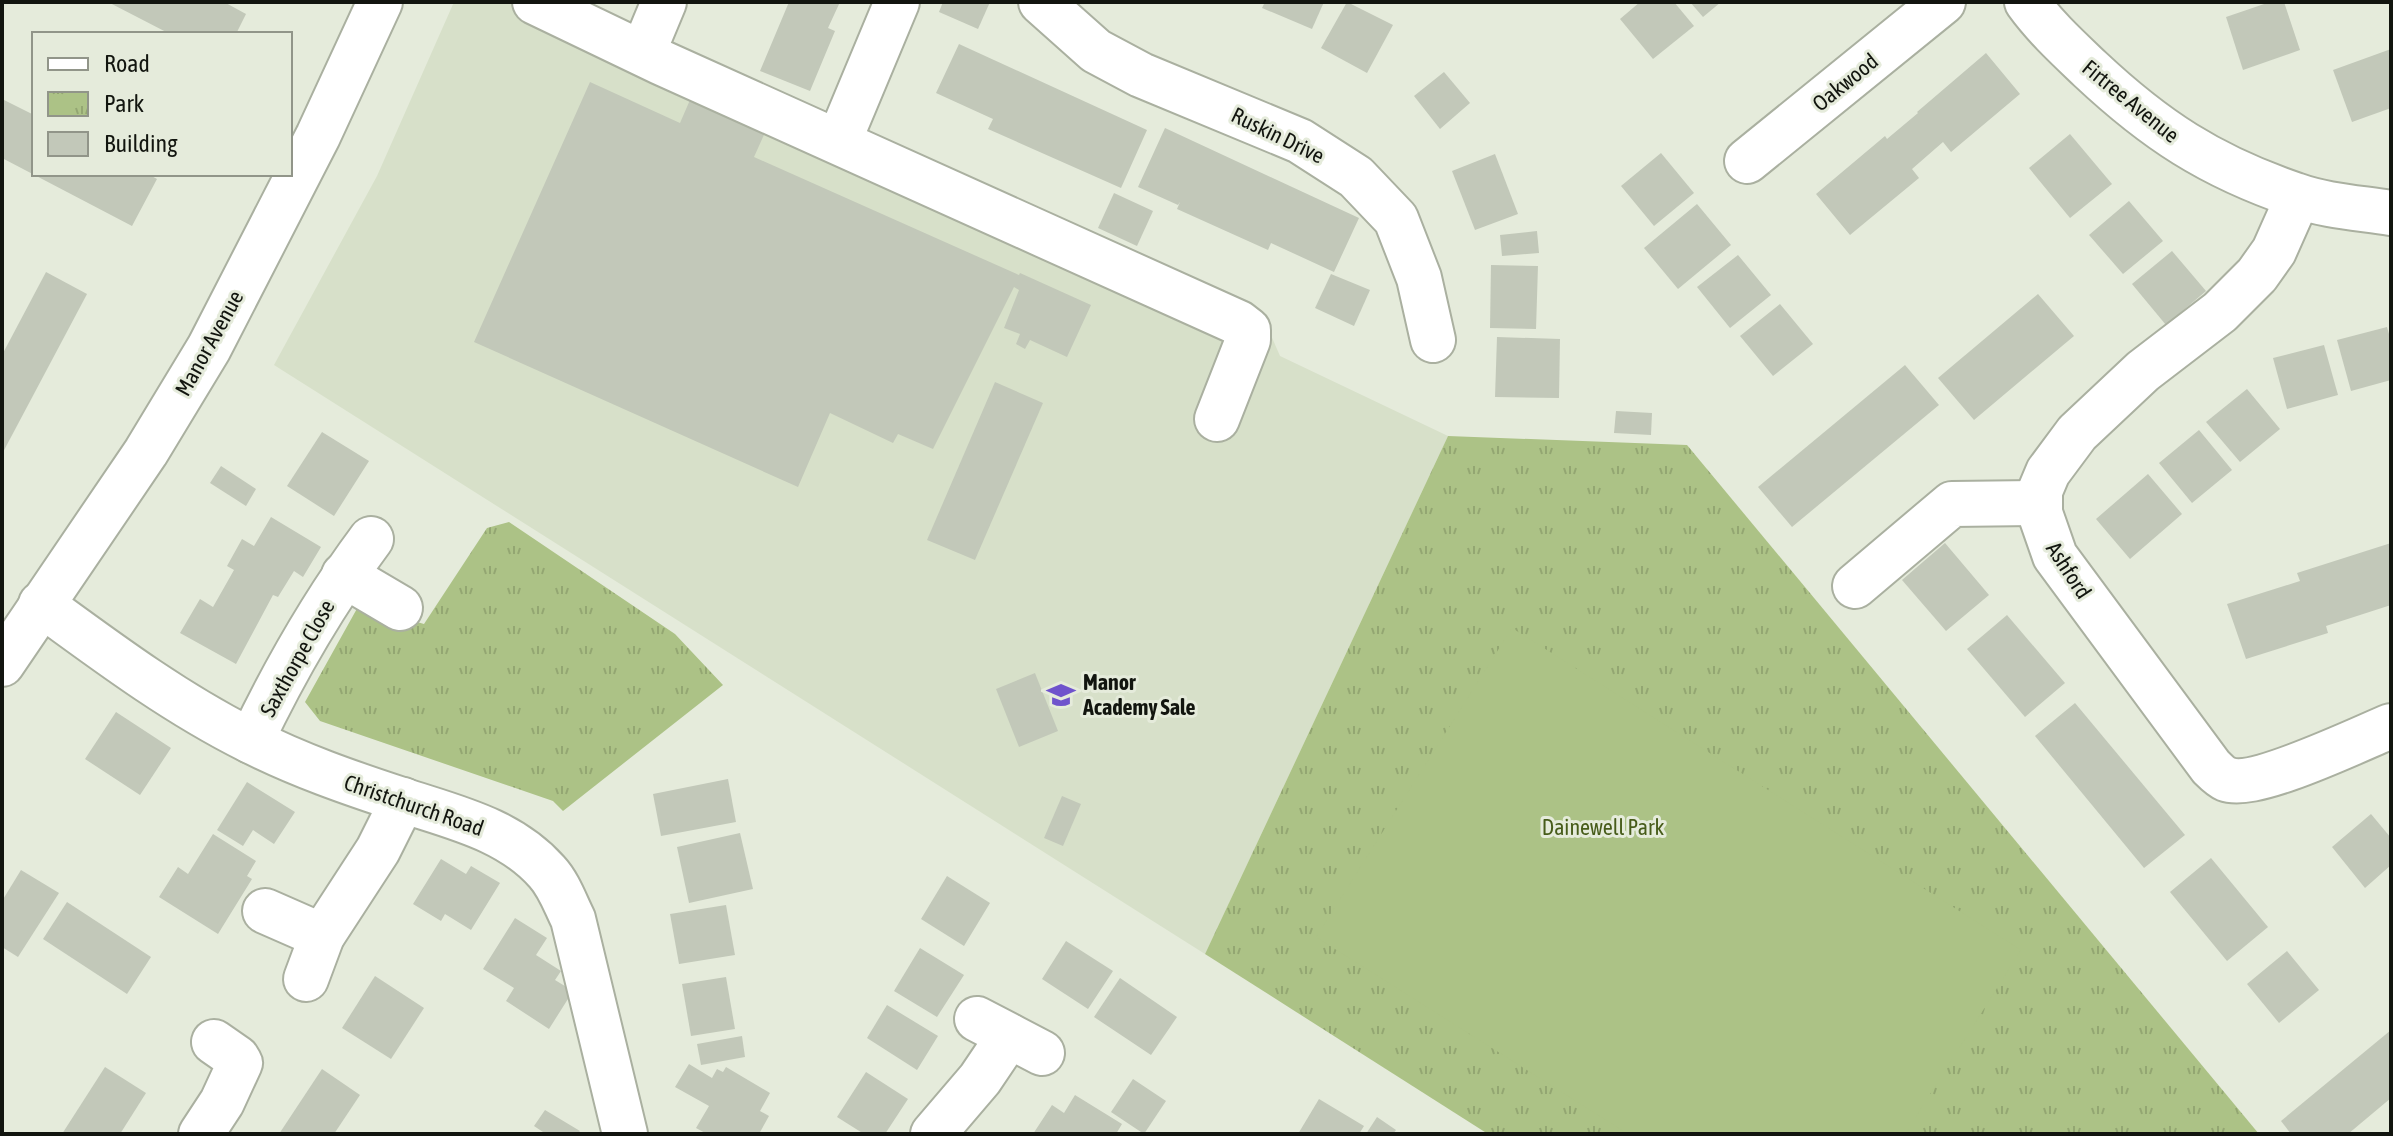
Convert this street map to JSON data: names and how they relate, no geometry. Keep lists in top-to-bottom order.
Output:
{
  "streets": {
    "street": [
      "Oakwood",
      "Firtree Avenue",
      "Ruskin Drive",
      "Manor Avenue",
      "Ashford",
      "Saxthorpe Close",
      "Christchurch Road"
    ]
  },
  "crossings": [
    ["Manor Avenue", "Christchurch Road"],
    ["Saxthorpe Close", "Christchurch Road"]
  ],
  "parks": ["Dainewell Park"],
  "places": {
    "school or university": ["Manor Academy Sale"]
  },
  "legend": ["Road", "Park", "Building"]
}
